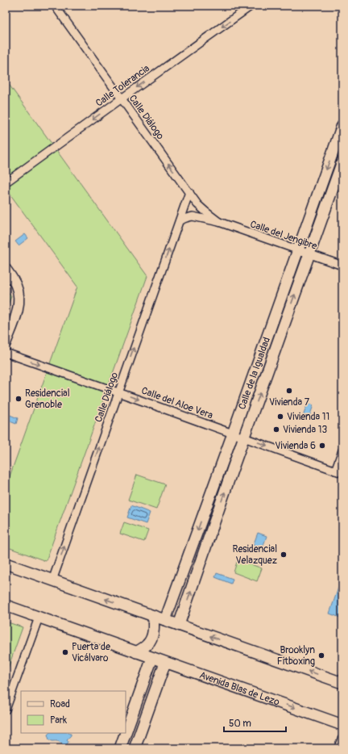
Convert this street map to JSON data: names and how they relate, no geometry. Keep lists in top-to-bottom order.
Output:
{
  "streets": {
    "main road": ["Calle de la Igualdad", "Avenida Blas de Lezo"],
    "street": [
      "Calle Tolerancia",
      "Calle Diálogo",
      "Calle del Jengibre",
      "Calle del Aloe Vera"
    ]
  },
  "crossings": [
    ["Calle Tolerancia", "Calle Diálogo"],
    ["Calle Diálogo", "Calle del Jengibre"],
    ["Calle Diálogo", "Calle del Aloe Vera"],
    ["Calle del Jengibre", "Calle de la Igualdad"],
    ["Calle de la Igualdad", "Calle del Aloe Vera"]
  ],
  "one_way": ["Calle Tolerancia", "Calle Diálogo", "Calle del Aloe Vera"],
  "places": [
    "Vivienda 7",
    "Residencial Grenoble",
    "Vivienda 11",
    "Vivienda 13",
    "Vivienda 6",
    "Residencial Velazquez",
    "Puerta de Vicálvaro",
    "Brooklyn Fitboxing"
  ],
  "legend": ["Road", "Park"],
  "scale_bar": "50 m"
}
